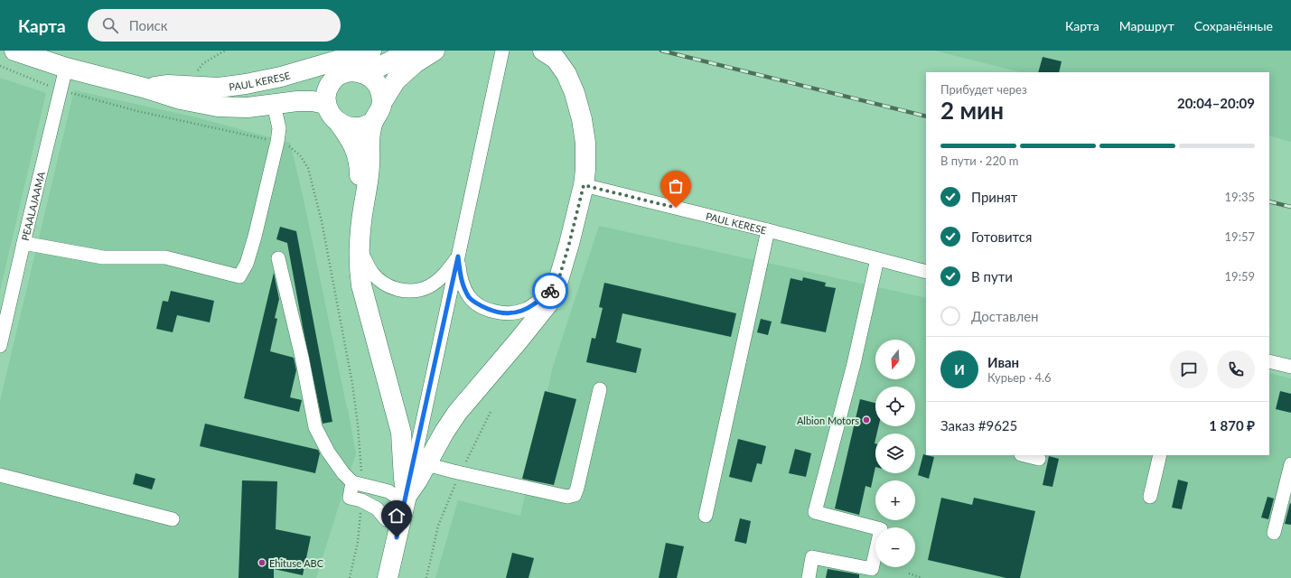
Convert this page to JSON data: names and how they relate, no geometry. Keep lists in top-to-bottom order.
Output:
{
  "streets": {
    "highway": ["PAUL KERESE"],
    "street": ["PEAALAJAAMA"]
  },
  "crossings": [
    ["PAUL KERESE", "PEAALAJAAMA"]
  ],
  "places": ["Albion Motors", "Ehituse ABC"],
  "north": "bottom",
  "page": {
    "header": "Карта",
    "search": "Поиск",
    "nav": ["Карта", "Маршрут", "Сохранённые"],
    "heading": ["2 мин", "Прибудет через", "20:04–20:09"],
    "panel": [
      "Иван",
      "Курьер · 4.6",
      "Заказ #9625",
      "1 870 ₽"
    ],
    "bar": "В пути · 220 m",
    "list": [
      ["Принят", "19:35"],
      ["Готовится", "19:57"],
      ["В пути", "19:59"],
      "Доставлен"
    ],
    "map_buttons": ["+", "−"],
    "round": "И"
  }
}
